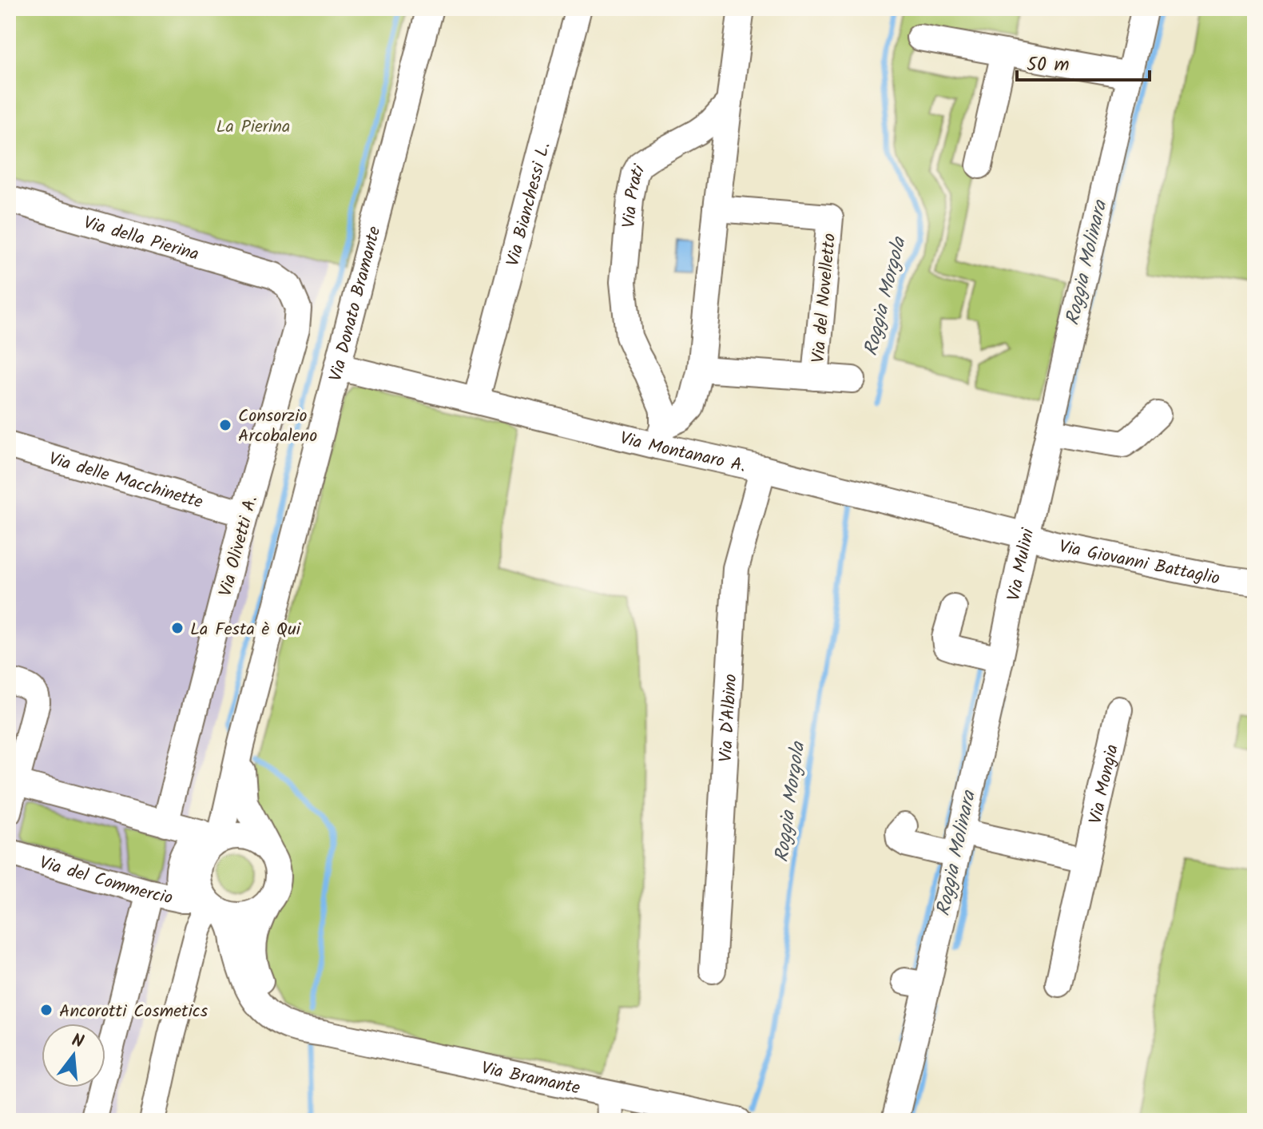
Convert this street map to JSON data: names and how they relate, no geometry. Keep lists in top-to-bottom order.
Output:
{
  "streets": {
    "street": [
      "Via Prati",
      "Via Bianchessi L.",
      "Via della Pierina",
      "Via del Novelletto",
      "Via Donato Bramante",
      "Via Montanaro A.",
      "Via delle Macchinette",
      "Via Olivetti A.",
      "Via Giovanni Battaglio",
      "Via Mulini",
      "Via D'Albino",
      "Via Mongia",
      "Via del Commercio",
      "Via Bramante"
    ]
  },
  "crossings": [
    ["Via Prati", "Via Montanaro A."],
    ["Via Bianchessi L.", "Via Montanaro A."],
    ["Via della Pierina", "Via Olivetti A."],
    ["Via Donato Bramante", "Via Montanaro A."],
    ["Via Donato Bramante", "Via Bramante"],
    ["Via Montanaro A.", "Via Giovanni Battaglio"],
    ["Via Montanaro A.", "Via Mulini"],
    ["Via Montanaro A.", "Via D'Albino"],
    ["Via delle Macchinette", "Via Olivetti A."],
    ["Via Giovanni Battaglio", "Via Mulini"],
    ["Via del Commercio", "Via Bramante"]
  ],
  "water": ["Roggia Molinara", "Roggia Morgola"],
  "parks": ["La Pierina"],
  "places": ["Consorzio Arcobaleno", "La Festa è Qui", "Ancorotti Cosmetics"],
  "scale_bar": "50 m",
  "north": "top"
}
